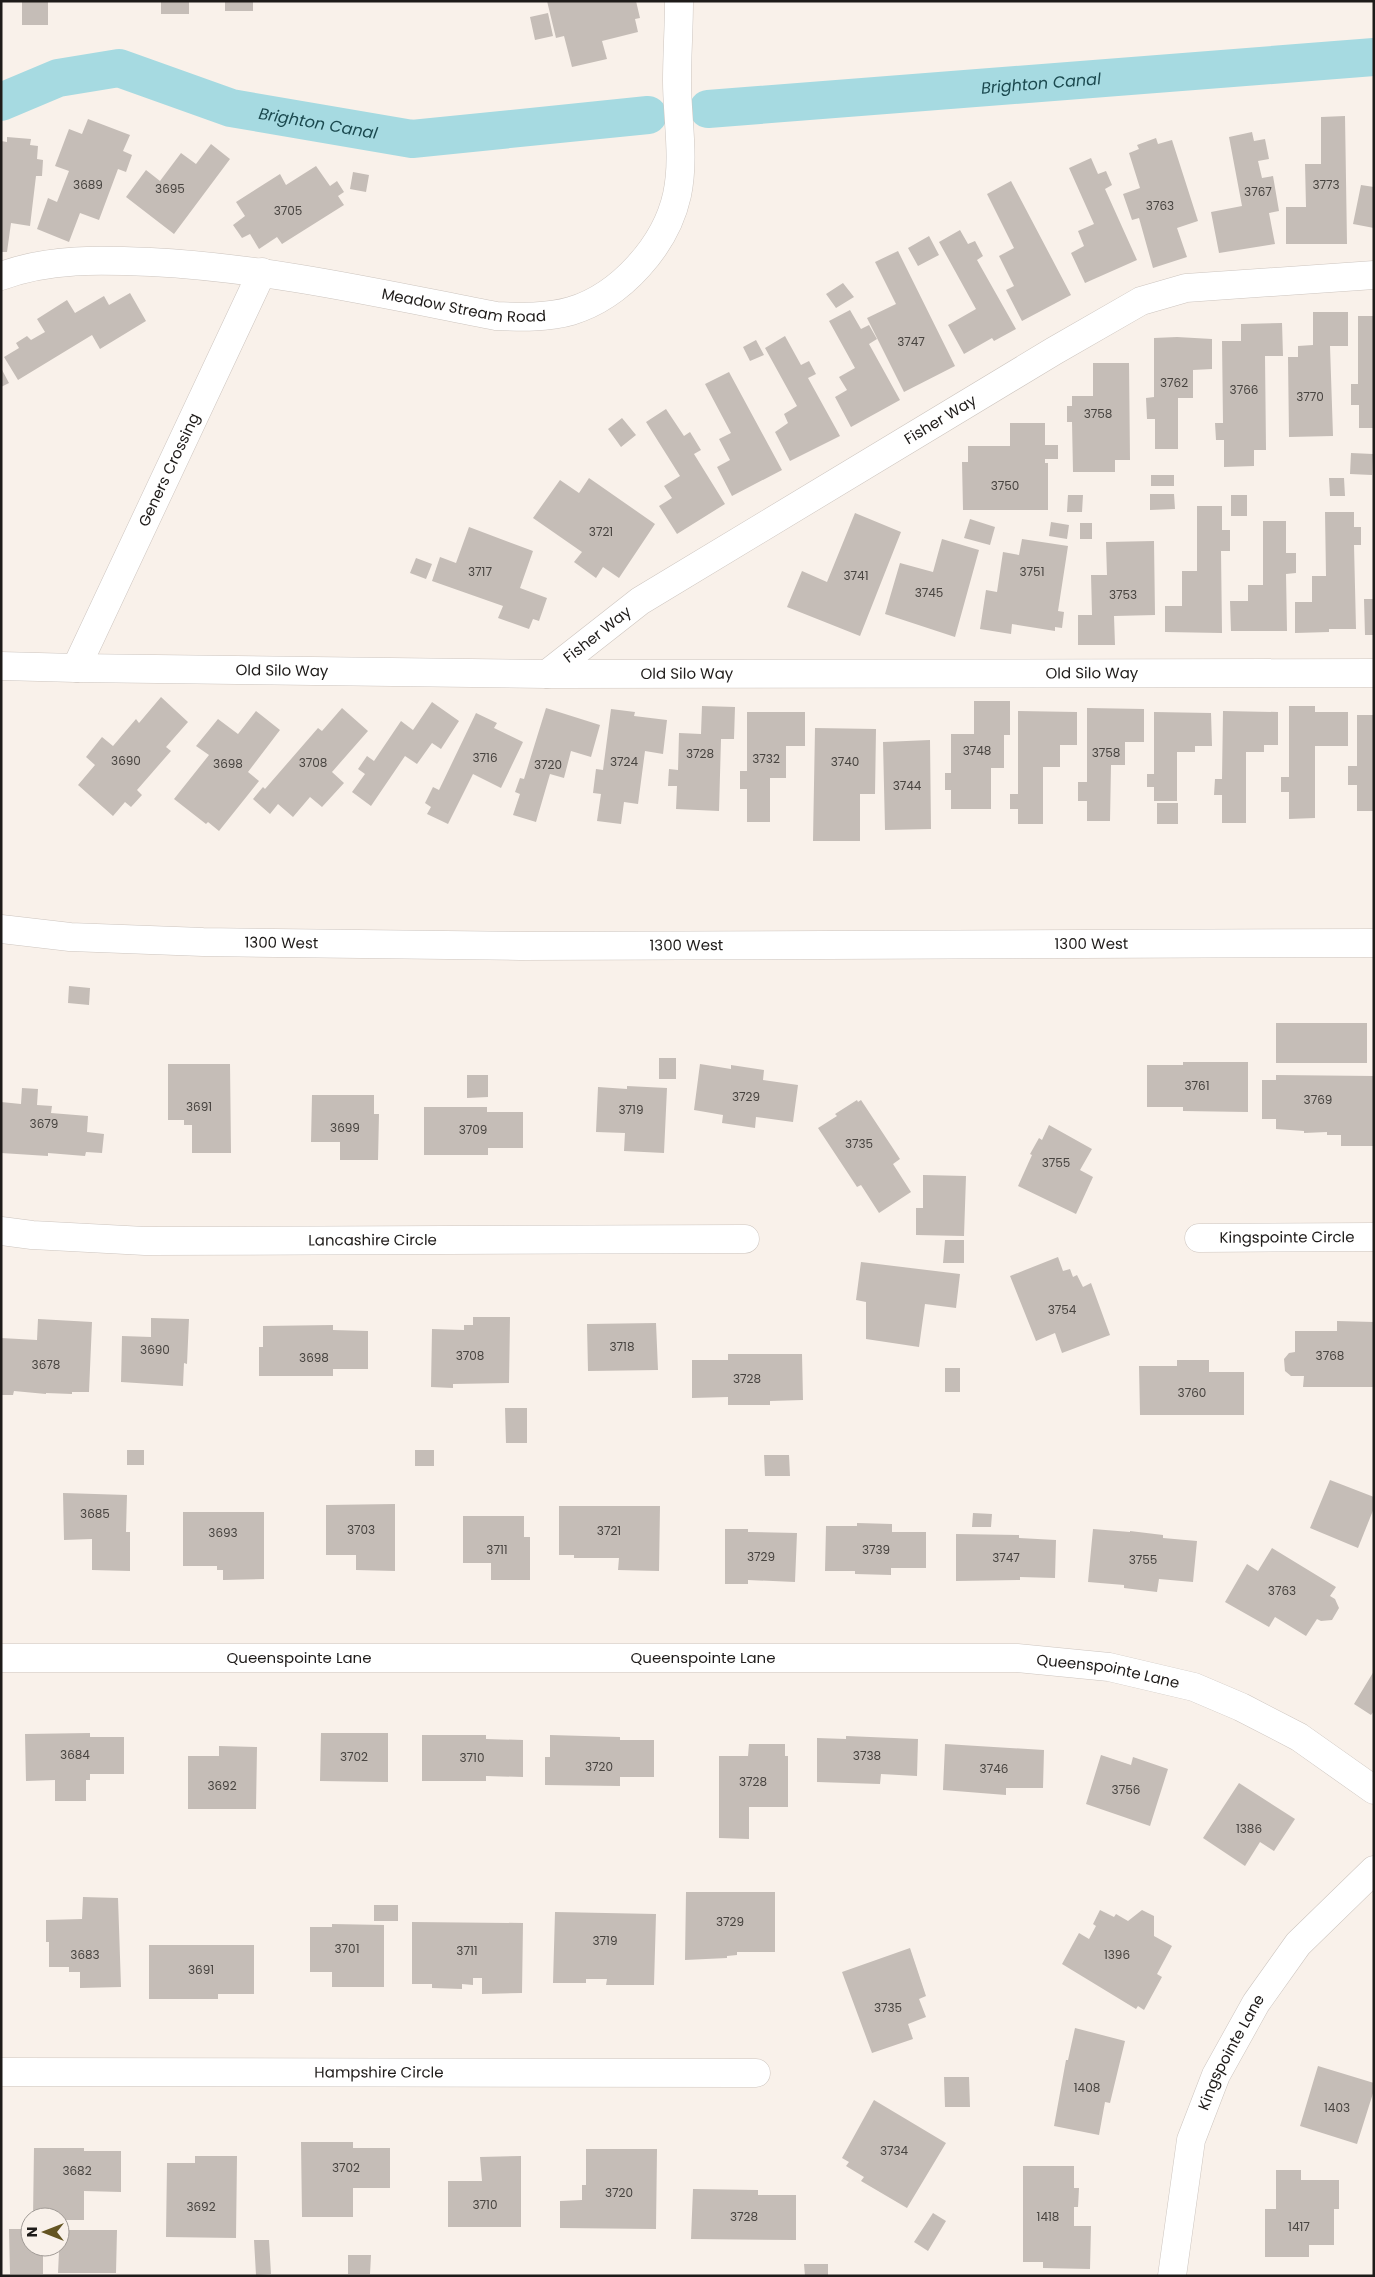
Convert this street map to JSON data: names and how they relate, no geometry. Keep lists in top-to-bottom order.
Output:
{
  "streets": {
    "street": [
      "Meadow Stream Road",
      "Fisher Way",
      "Geners Crossing",
      "Old Silo Way",
      "1300 West",
      "Kingspointe Circle",
      "Lancashire Circle",
      "Queenspointe Lane",
      "Kingspointe Lane",
      "Hampshire Circle"
    ]
  },
  "crossings": [
    ["Meadow Stream Road", "Geners Crossing"],
    ["Fisher Way", "Old Silo Way"],
    ["Geners Crossing", "Old Silo Way"]
  ],
  "water": ["Brighton Canal"],
  "house_numbers": [
    "3689",
    "3773",
    "3695",
    "3767",
    "3763",
    "3705",
    "3747",
    "3762",
    "3766",
    "3770",
    "3758",
    "3750",
    "3721",
    "3717",
    "3751",
    "3741",
    "3745",
    "3753",
    "3748",
    "3758",
    "3728",
    "3716",
    "3732",
    "3690",
    "3724",
    "3740",
    "3708",
    "3698",
    "3720",
    "3744",
    "3761",
    "3729",
    "3769",
    "3691",
    "3719",
    "3679",
    "3699",
    "3709",
    "3735",
    "3755",
    "3754",
    "3718",
    "3690",
    "3708",
    "3768",
    "3698",
    "3678",
    "3728",
    "3760",
    "3685",
    "3703",
    "3721",
    "3693",
    "3711",
    "3739",
    "3729",
    "3747",
    "3755",
    "3763",
    "3684",
    "3738",
    "3702",
    "3710",
    "3720",
    "3746",
    "3728",
    "3692",
    "3756",
    "1386",
    "3729",
    "3719",
    "3701",
    "3711",
    "3683",
    "1396",
    "3691",
    "3735",
    "1408",
    "1403",
    "3734",
    "3702",
    "3682",
    "3720",
    "3710",
    "3692",
    "3728",
    "1418",
    "1417"
  ],
  "north": "left"
}
